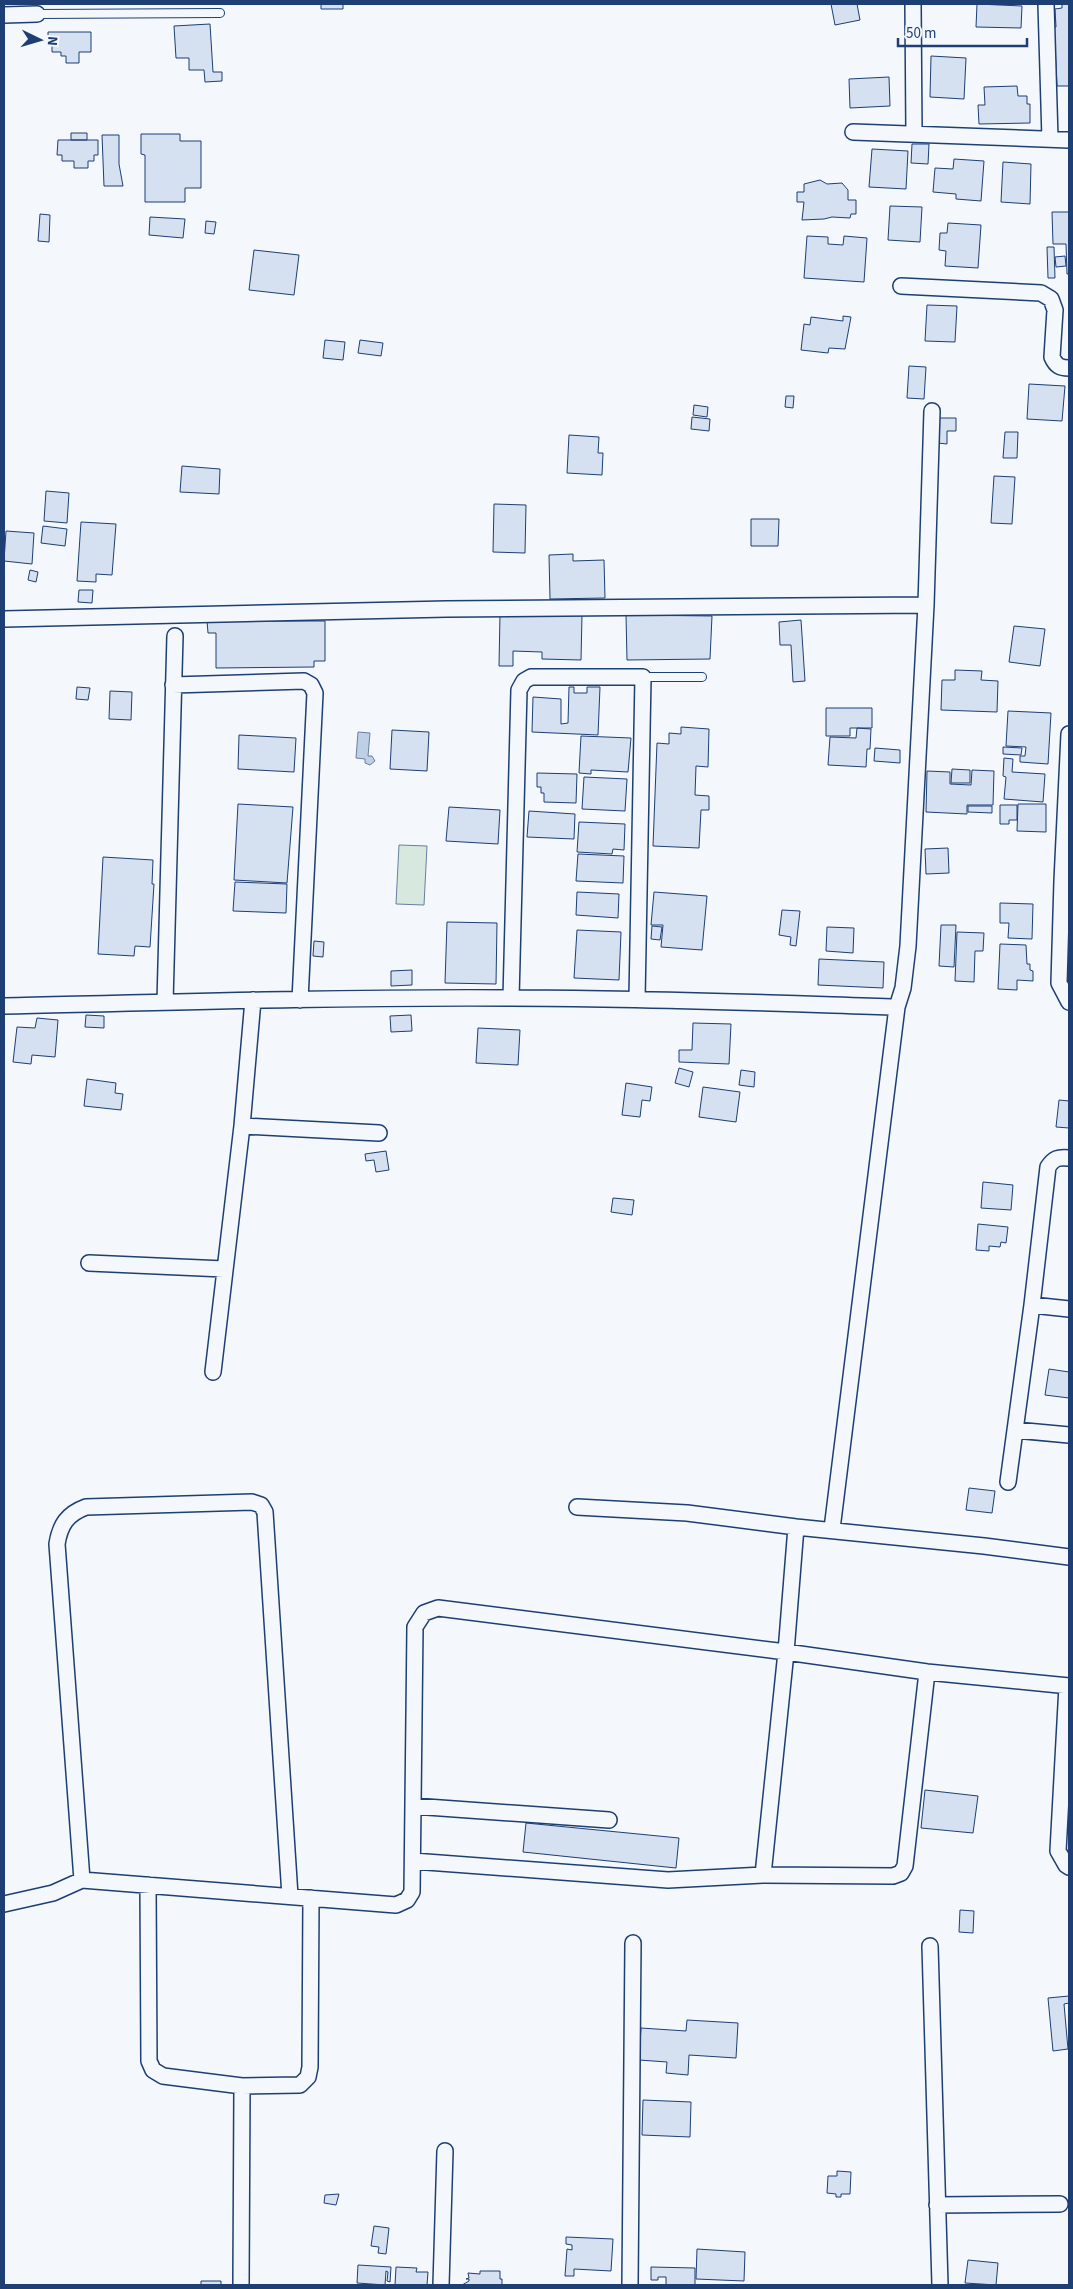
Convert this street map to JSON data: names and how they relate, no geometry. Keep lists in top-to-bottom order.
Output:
{
  "scale_bar": "50 m",
  "north": "right"
}
